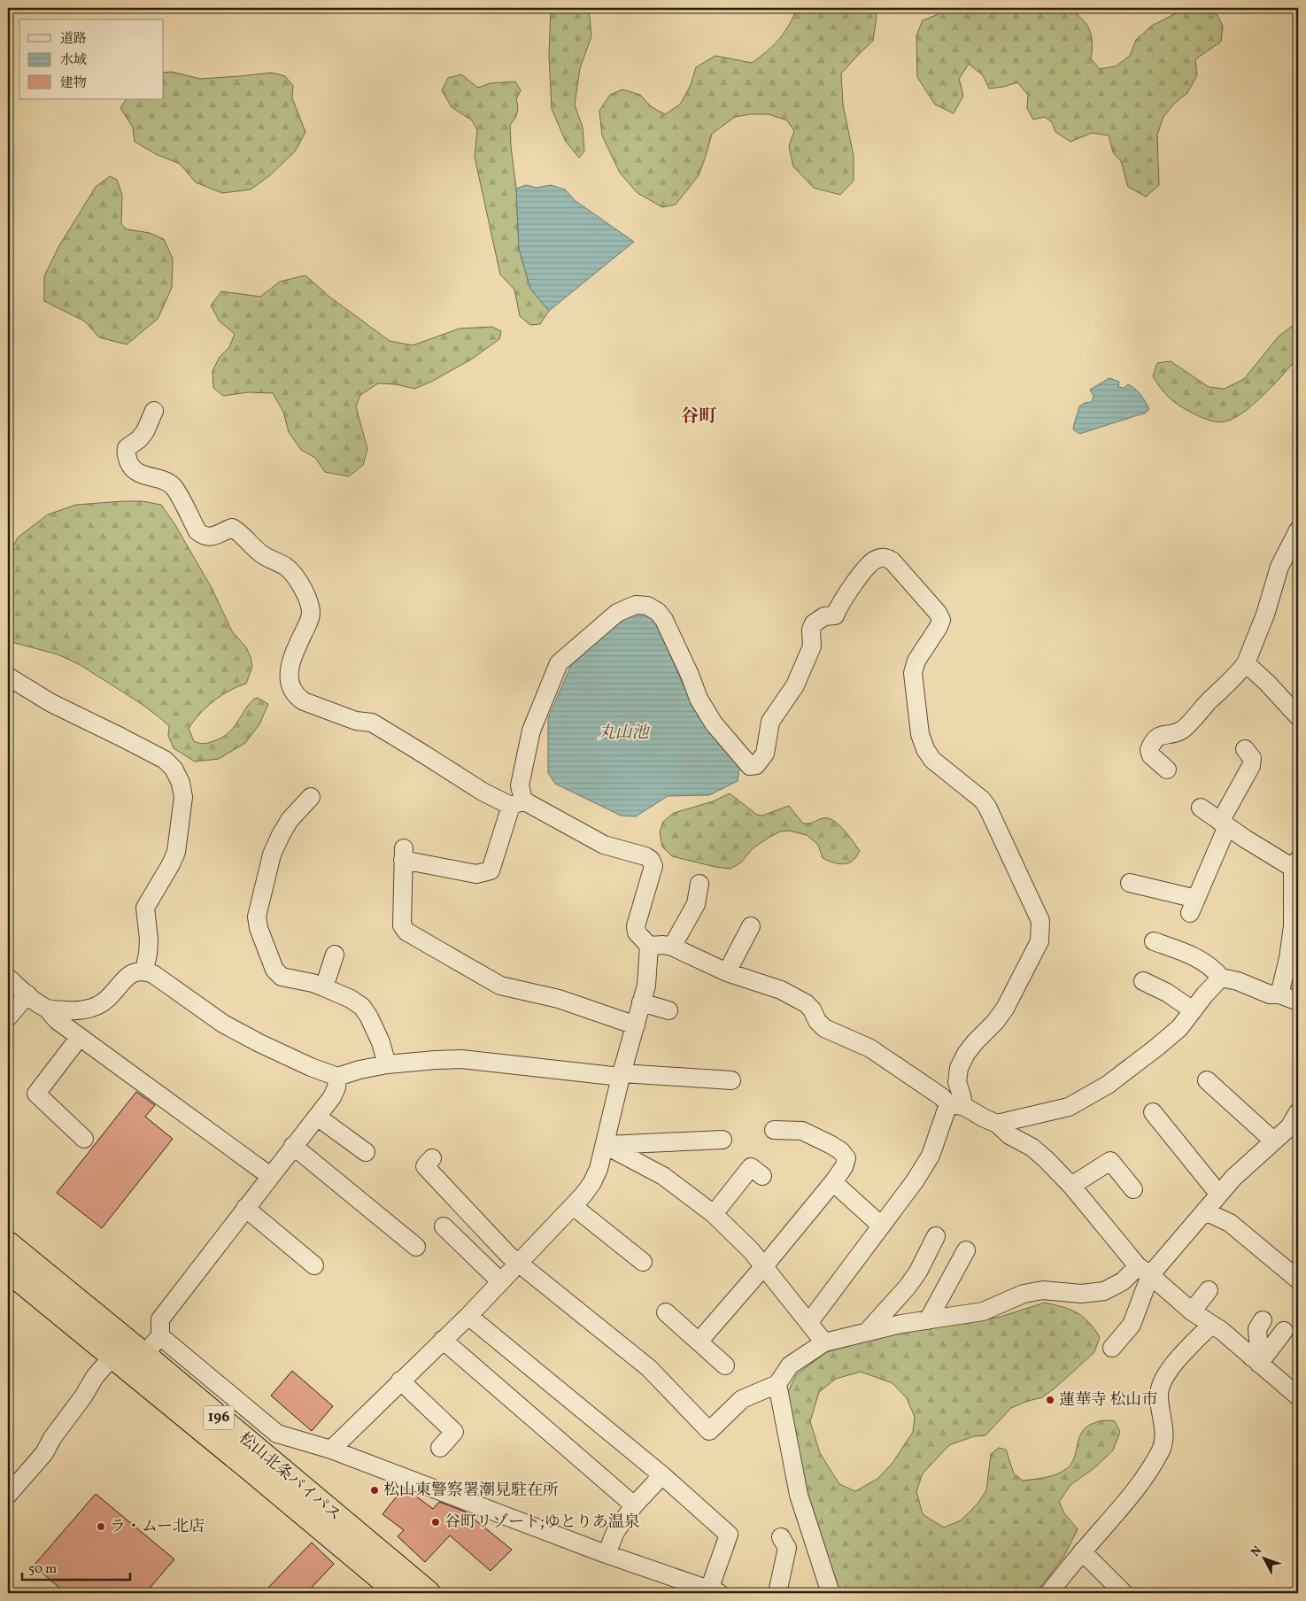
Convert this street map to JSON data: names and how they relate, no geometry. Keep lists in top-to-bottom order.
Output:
{
  "streets": {
    "highway": ["196", "松山北条バイパス"]
  },
  "districts": ["谷町"],
  "water": ["丸山池"],
  "places": [
    "蓮華寺 松山市",
    "松山東警察署潮見駐在所",
    "谷町リゾート;ゆとりあ温泉",
    "ラ・ムー北店"
  ],
  "legend": ["道路", "水域", "建物"],
  "scale_bar": "50 m",
  "north": "top left"
}
